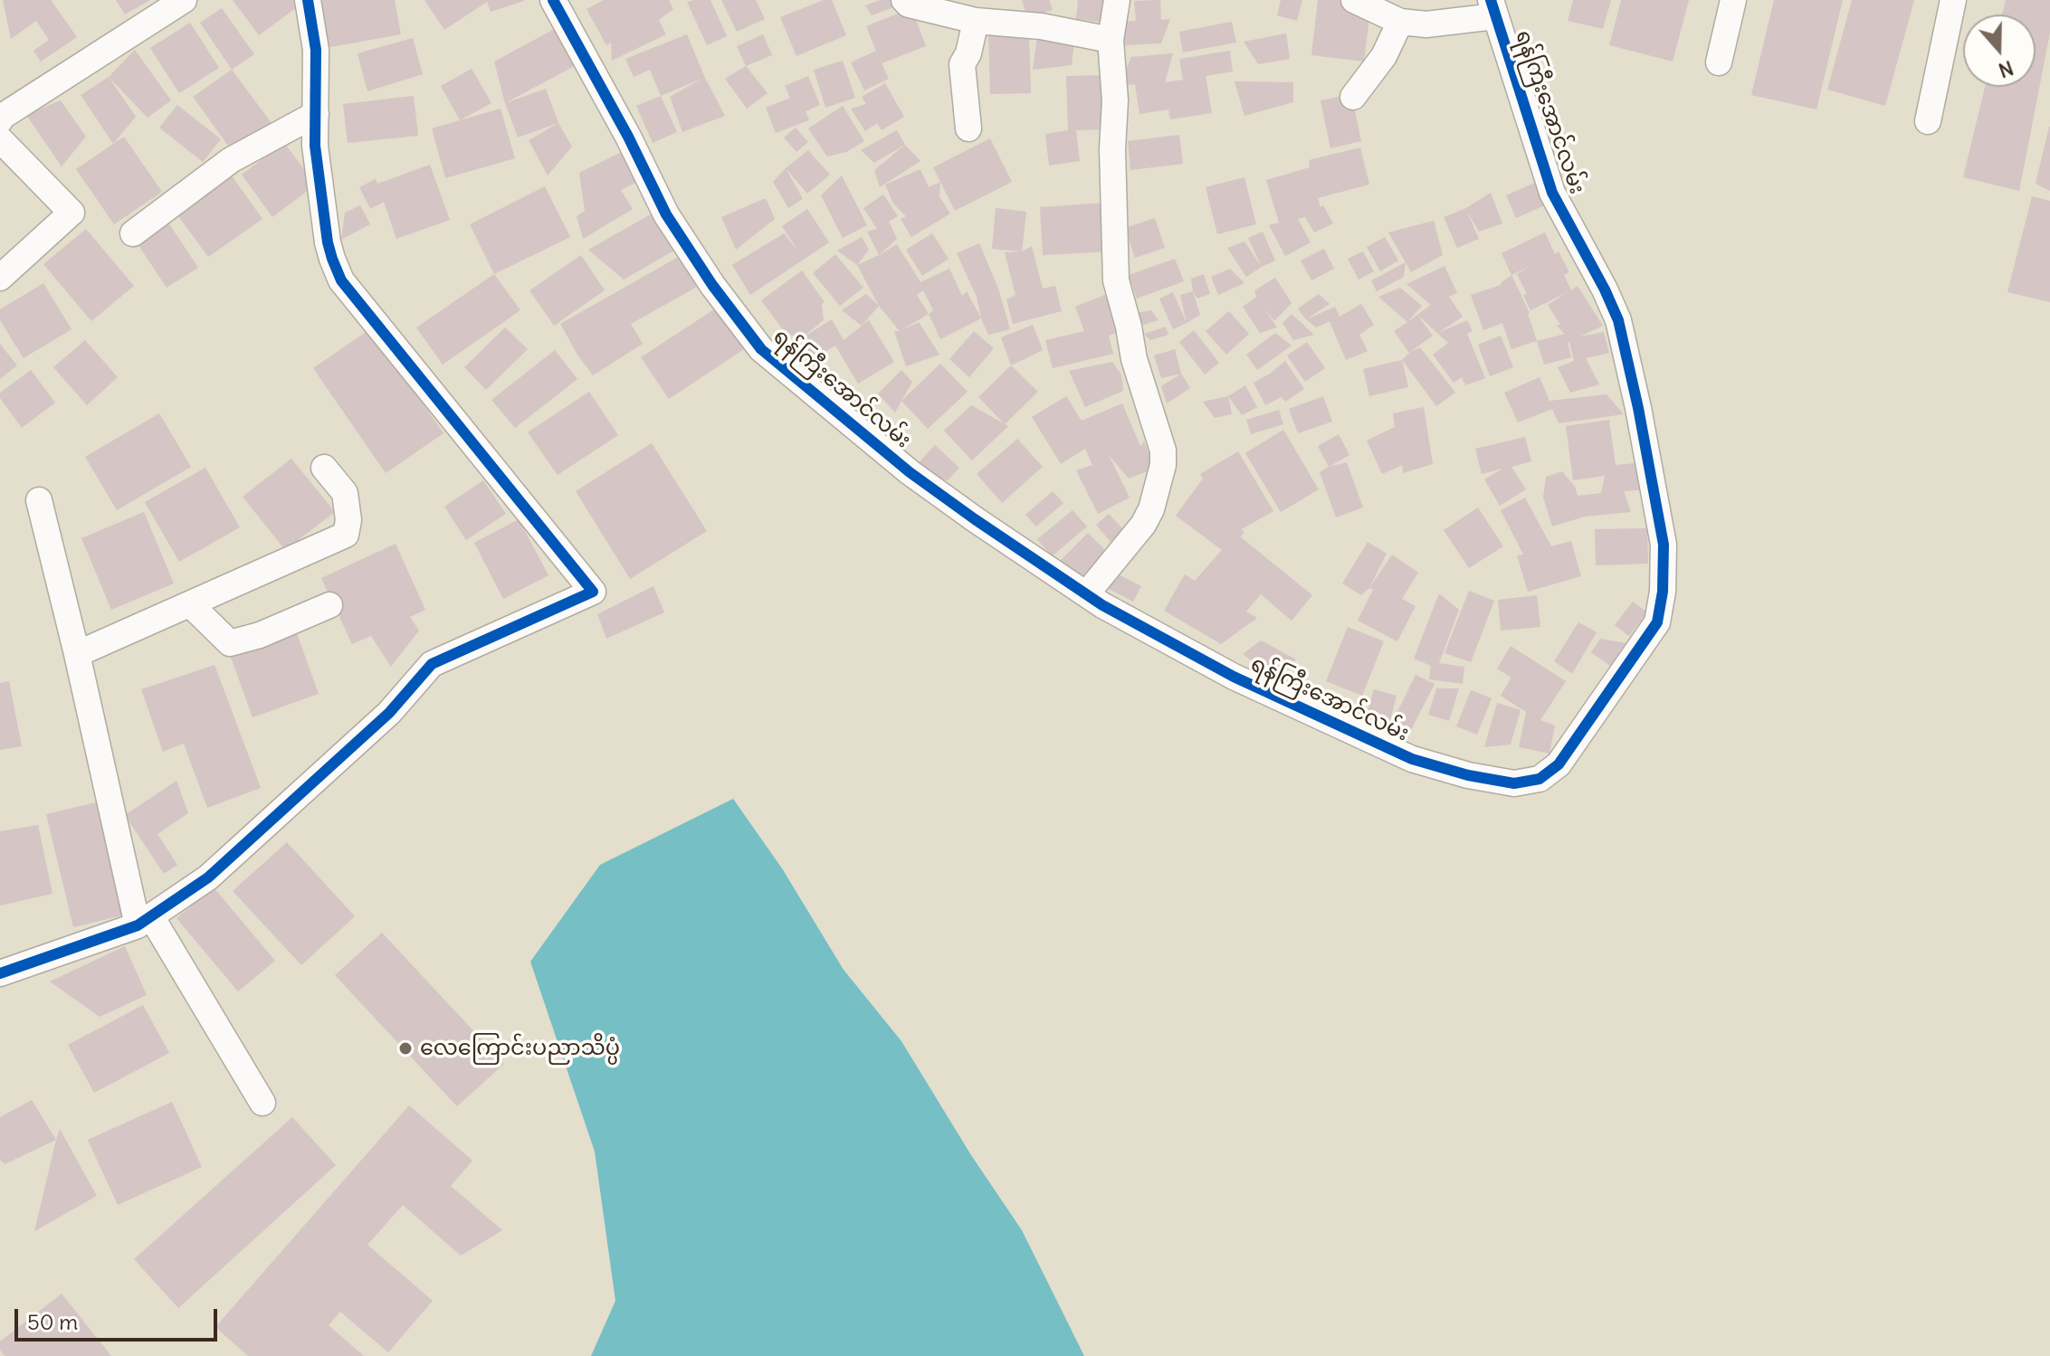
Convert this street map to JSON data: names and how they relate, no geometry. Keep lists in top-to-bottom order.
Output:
{
  "streets": {
    "street": ["ရန်ကြီးအောင်လမ်း"]
  },
  "places": ["လေကြောင်းပညာသိပ္ပံ"],
  "scale_bar": "50 m",
  "north": "bottom"
}
